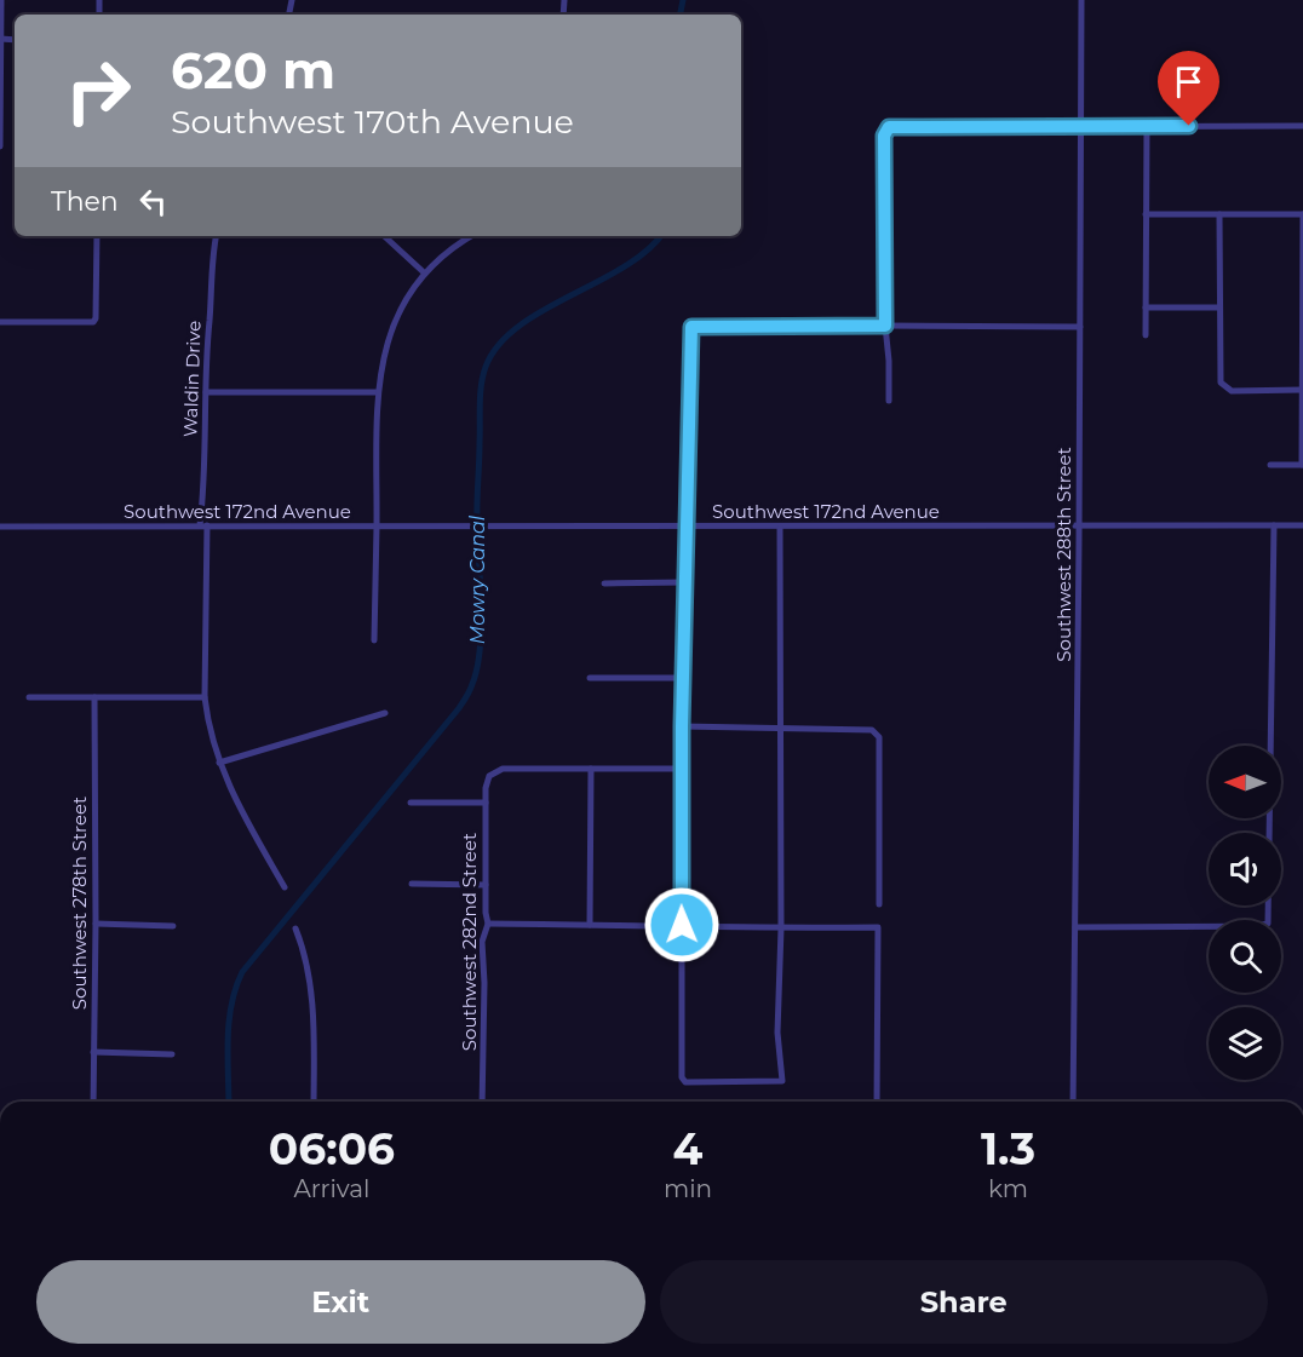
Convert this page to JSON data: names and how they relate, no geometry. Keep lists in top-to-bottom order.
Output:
{
  "streets": {
    "street": [
      "Waldin Drive",
      "Southwest 172nd Avenue",
      "Southwest 288th Street",
      "Southwest 278th Street",
      "Southwest 282nd Street"
    ]
  },
  "crossings": [
    ["Waldin Drive", "Southwest 172nd Avenue"],
    ["Southwest 172nd Avenue", "Southwest 288th Street"]
  ],
  "water": ["Mowry Canal"],
  "north": "left",
  "page": {
    "turn": ["620 m", "Southwest 170th Avenue"],
    "then": "Then",
    "eta": [
      "06:06",
      "Arrival",
      "4",
      "min",
      "1.3",
      "km"
    ],
    "buttons": ["Exit", "Share"]
  }
}
